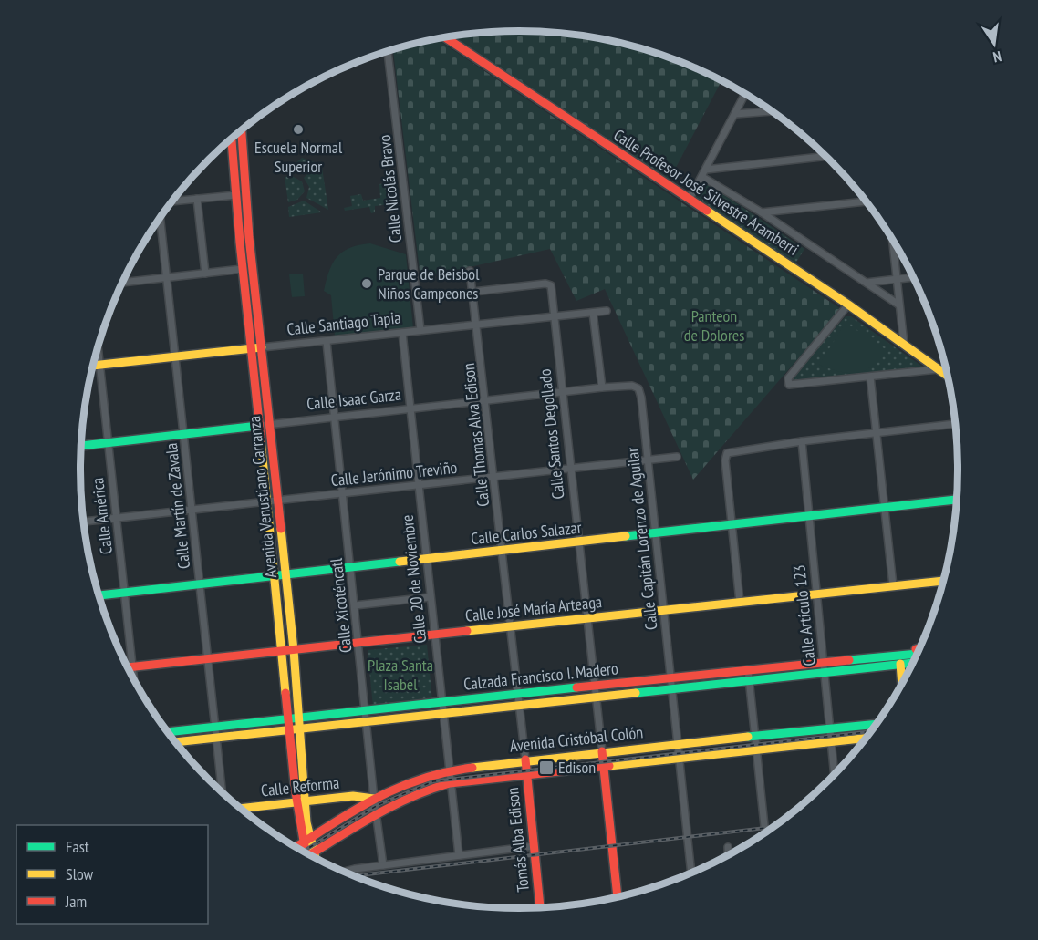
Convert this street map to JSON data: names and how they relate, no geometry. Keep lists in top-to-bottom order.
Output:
{
  "streets": {
    "main road": [
      "Calle Profesor José Silvestre Aramberri",
      "Calle Santiago Tapia",
      "Calle Isaac Garza",
      "Calle Santos Degollado",
      "Avenida Venustiano Carranza",
      "Calle Carlos Salazar",
      "Calle José María Arteaga",
      "Calzada Francisco I. Madero",
      "Avenida Cristóbal Colón",
      "Calle Reforma",
      "Tomás Alba Edison"
    ],
    "street": [
      "Calle Nicolás Bravo",
      "Calle Thomas Alva Edison",
      "Calle Jerónimo Treviño",
      "Calle Martín de Zavala",
      "Calle América",
      "Calle Capitán Lorenzo de Aguilar",
      "Calle 20 de Noviembre",
      "Calle Xicoténcatl",
      "Calle Artículo 123"
    ]
  },
  "crossings": [
    ["Calle Nicolás Bravo", "Calle Santiago Tapia"],
    ["Calle Santiago Tapia", "Calle Santos Degollado"],
    ["Calle Santiago Tapia", "Calle Thomas Alva Edison"],
    ["Calle Santiago Tapia", "Avenida Venustiano Carranza"],
    ["Calle Santiago Tapia", "Calle Martín de Zavala"],
    ["Calle Santiago Tapia", "Calle América"],
    ["Calle Santiago Tapia", "Calle 20 de Noviembre"],
    ["Calle Santiago Tapia", "Calle Xicoténcatl"],
    ["Calle Isaac Garza", "Calle Santos Degollado"],
    ["Calle Isaac Garza", "Calle Thomas Alva Edison"],
    ["Calle Isaac Garza", "Avenida Venustiano Carranza"],
    ["Calle Isaac Garza", "Calle Martín de Zavala"],
    ["Calle Isaac Garza", "Calle América"],
    ["Calle Isaac Garza", "Calle Capitán Lorenzo de Aguilar"],
    ["Calle Isaac Garza", "Calle 20 de Noviembre"],
    ["Calle Isaac Garza", "Calle Xicoténcatl"],
    ["Calle Santos Degollado", "Calle Thomas Alva Edison"],
    ["Calle Santos Degollado", "Calle Jerónimo Treviño"],
    ["Calle Santos Degollado", "Calle Carlos Salazar"],
    ["Calle Santos Degollado", "Calle José María Arteaga"],
    ["Calle Santos Degollado", "Calzada Francisco I. Madero"],
    ["Calle Santos Degollado", "Avenida Cristóbal Colón"],
    ["Calle Thomas Alva Edison", "Calle Jerónimo Treviño"],
    ["Calle Thomas Alva Edison", "Calle Carlos Salazar"],
    ["Calle Thomas Alva Edison", "Calle José María Arteaga"],
    ["Calle Thomas Alva Edison", "Calzada Francisco I. Madero"],
    ["Calle Thomas Alva Edison", "Avenida Cristóbal Colón"],
    ["Calle Thomas Alva Edison", "Tomás Alba Edison"],
    ["Calle Jerónimo Treviño", "Avenida Venustiano Carranza"],
    ["Calle Jerónimo Treviño", "Calle Martín de Zavala"],
    ["Calle Jerónimo Treviño", "Calle América"],
    ["Calle Jerónimo Treviño", "Calle Capitán Lorenzo de Aguilar"],
    ["Calle Jerónimo Treviño", "Calle 20 de Noviembre"],
    ["Calle Jerónimo Treviño", "Calle Xicoténcatl"],
    ["Avenida Venustiano Carranza", "Calle Carlos Salazar"],
    ["Avenida Venustiano Carranza", "Calle José María Arteaga"],
    ["Avenida Venustiano Carranza", "Calzada Francisco I. Madero"],
    ["Avenida Venustiano Carranza", "Avenida Cristóbal Colón"],
    ["Avenida Venustiano Carranza", "Calle Reforma"],
    ["Calle Martín de Zavala", "Calle Carlos Salazar"],
    ["Calle Martín de Zavala", "Calle José María Arteaga"],
    ["Calle Martín de Zavala", "Calzada Francisco I. Madero"],
    ["Calle América", "Calle Carlos Salazar"],
    ["Calle América", "Calle José María Arteaga"],
    ["Calle Carlos Salazar", "Calle Capitán Lorenzo de Aguilar"],
    ["Calle Carlos Salazar", "Calle 20 de Noviembre"],
    ["Calle Carlos Salazar", "Calle Xicoténcatl"],
    ["Calle Carlos Salazar", "Calle Artículo 123"],
    ["Calle Capitán Lorenzo de Aguilar", "Calle José María Arteaga"],
    ["Calle Capitán Lorenzo de Aguilar", "Calzada Francisco I. Madero"],
    ["Calle 20 de Noviembre", "Calle José María Arteaga"],
    ["Calle 20 de Noviembre", "Calzada Francisco I. Madero"],
    ["Calle 20 de Noviembre", "Avenida Cristóbal Colón"],
    ["Calle Xicoténcatl", "Calle José María Arteaga"],
    ["Calle Xicoténcatl", "Calzada Francisco I. Madero"],
    ["Calle Xicoténcatl", "Avenida Cristóbal Colón"],
    ["Calle Xicoténcatl", "Calle Reforma"],
    ["Calle José María Arteaga", "Calle Artículo 123"],
    ["Calle Artículo 123", "Calzada Francisco I. Madero"],
    ["Calle Artículo 123", "Avenida Cristóbal Colón"],
    ["Avenida Cristóbal Colón", "Calle Reforma"],
    ["Avenida Cristóbal Colón", "Tomás Alba Edison"]
  ],
  "parks": ["Panteon de Dolores", "Plaza Santa Isabel"],
  "places": {
    "other": ["Escuela Normal Superior", "Parque de Beisbol Niños Campeones"],
    "transit": ["Edison"]
  },
  "legend": ["Fast", "Slow", "Jam"],
  "north": "bottom"
}
